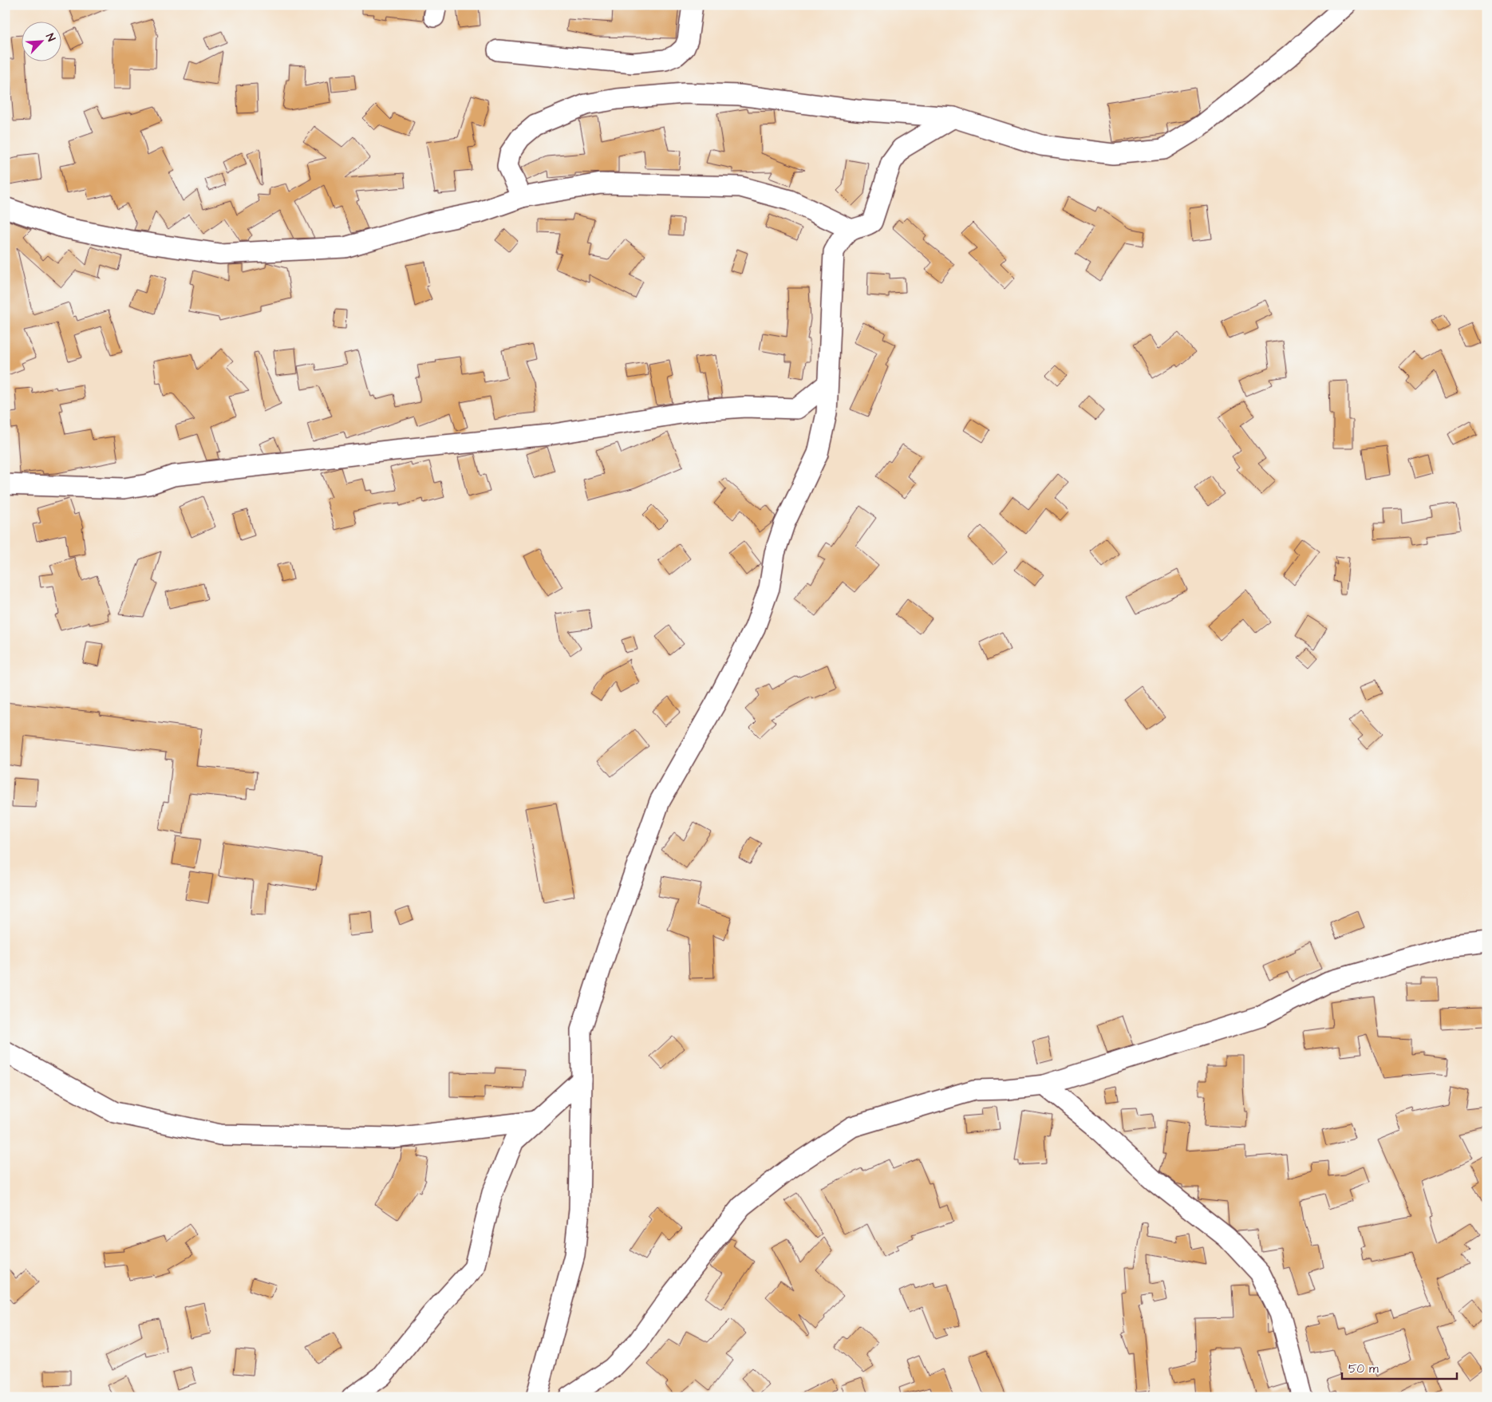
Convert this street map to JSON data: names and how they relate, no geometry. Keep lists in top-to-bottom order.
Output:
{
  "scale_bar": "50 m",
  "north": "top right"
}
